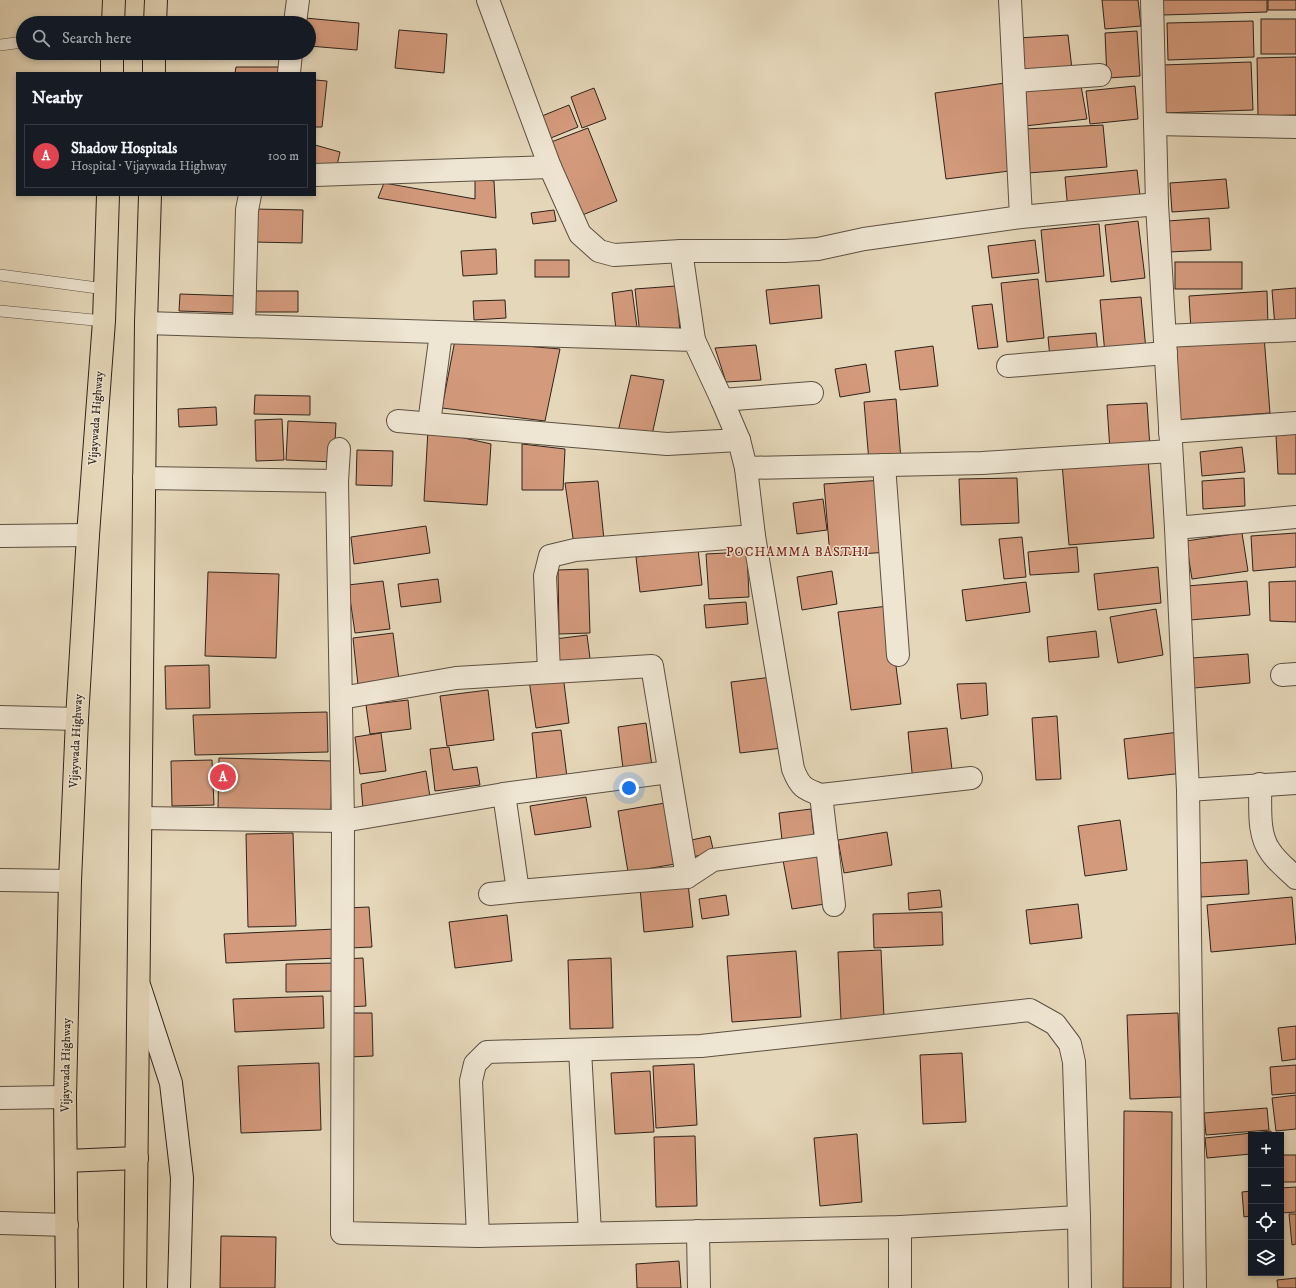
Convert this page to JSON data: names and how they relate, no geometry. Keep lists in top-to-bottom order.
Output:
{
  "streets": {
    "highway": ["Vijaywada Highway"]
  },
  "districts": ["POCHAMMA BASTHI"],
  "page": {
    "search": "Search here",
    "heading": "Nearby",
    "list": [
      {
        "mark": "A",
        "name": "Shadow Hospitals",
        "note": "Hospital · Vijaywada Highway",
        "value": "100 m"
      }
    ],
    "pins": "A",
    "map_buttons": ["+", "−"]
  }
}
